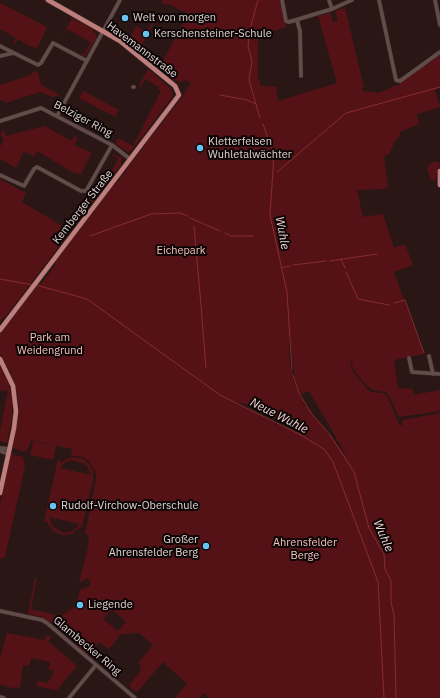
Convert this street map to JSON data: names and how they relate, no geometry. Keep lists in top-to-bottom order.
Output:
{
  "streets": {
    "main road": ["Havemannstraße", "Kemberger Straße"],
    "street": ["Belziger Ring", "Glambecker Ring"]
  },
  "crossings": [
    ["Havemannstraße", "Kemberger Straße"],
    ["Belziger Ring", "Kemberger Straße"]
  ],
  "water": ["Wuhle", "Neue Wuhle"],
  "parks": ["Eichepark", "Park am Weidengrund", "Ahrensfelder Berge"],
  "places": [
    "Welt von morgen",
    "Kerschensteiner-Schule",
    "Kletterfelsen Wuhletalwächter",
    "Rudolf-Virchow-Oberschule",
    "Großer Ahrensfelder Berg",
    "Liegende"
  ]
}
